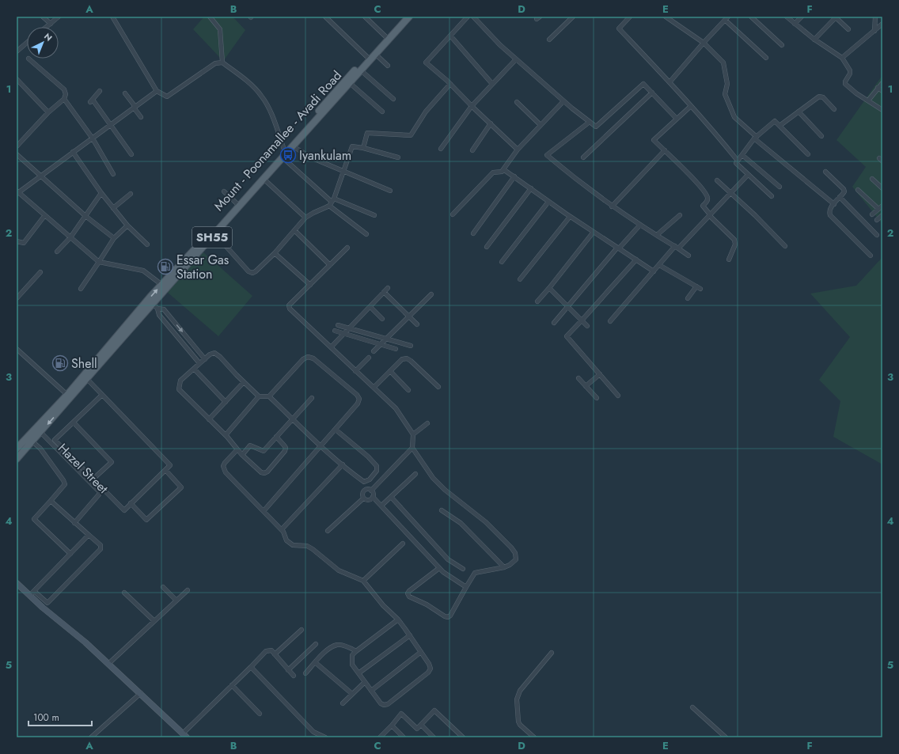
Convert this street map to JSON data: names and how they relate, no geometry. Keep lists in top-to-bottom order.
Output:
{
  "streets": {
    "main road": ["Mount - Poonamallee - Avadi Road", "SH55"],
    "street": ["Hazel Street"]
  },
  "places": {
    "bus stop": ["Iyankulam"],
    "fuel station": ["Essar Gas Station", "Shell"]
  },
  "scale_bar": "100 m",
  "north": "top right",
  "grid": {
    "columns": [
      "A",
      "B",
      "C",
      "D",
      "E",
      "F"
    ],
    "rows": [
      "1",
      "2",
      "3",
      "4",
      "5"
    ]
  }
}
